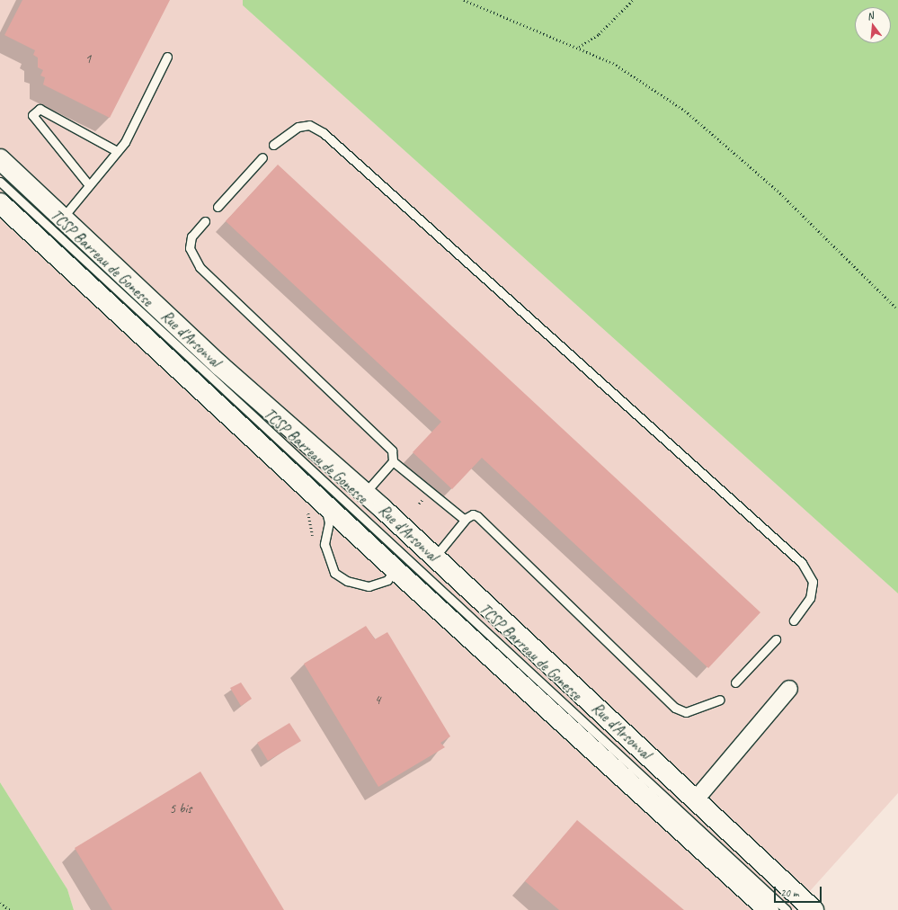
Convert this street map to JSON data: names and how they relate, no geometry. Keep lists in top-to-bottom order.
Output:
{
  "streets": {
    "main road": ["Rue d'Arsonval"],
    "lane": ["TCSP Barreau de Gonesse"]
  },
  "house_numbers": ["1", "4", "5 bis"],
  "scale_bar": "20 m",
  "north": "top"
}
